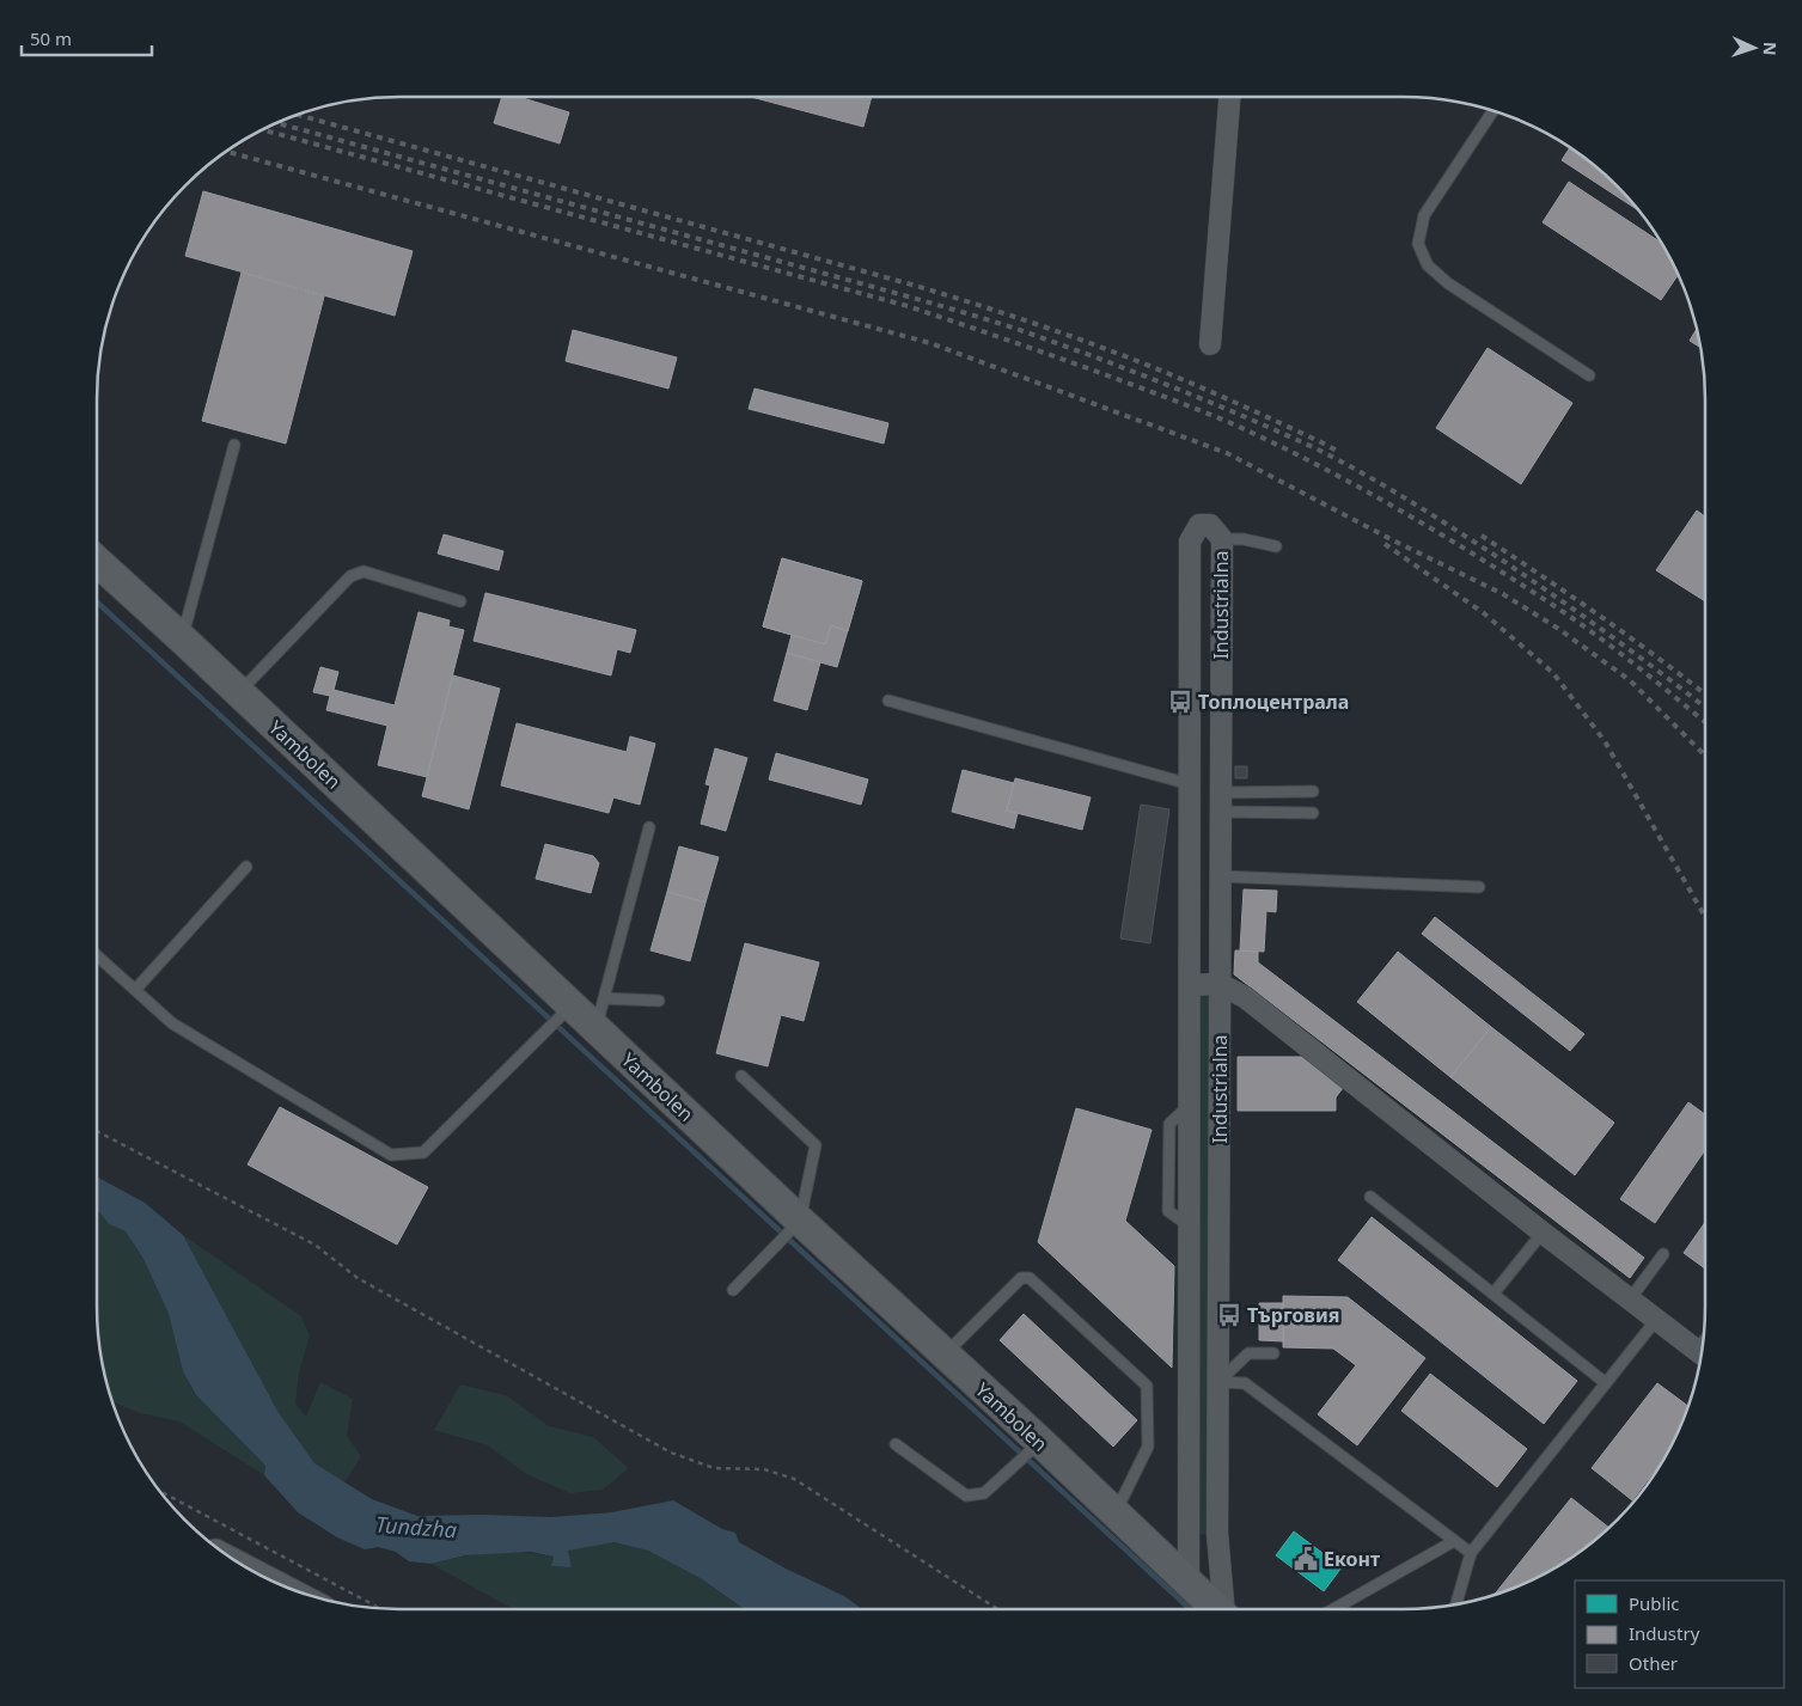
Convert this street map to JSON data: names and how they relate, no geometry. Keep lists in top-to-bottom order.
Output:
{
  "streets": {
    "main road": ["Yambolen"],
    "street": ["Industrialna"]
  },
  "crossings": [
    ["Industrialna", "Yambolen"]
  ],
  "water": ["Tundzha"],
  "places": {
    "bus stop": ["Топлоцентрала", "Търговия"],
    "public building": ["Еконт"]
  },
  "legend": ["Public", "Industry", "Other"],
  "scale_bar": "50 m",
  "north": "right"
}
